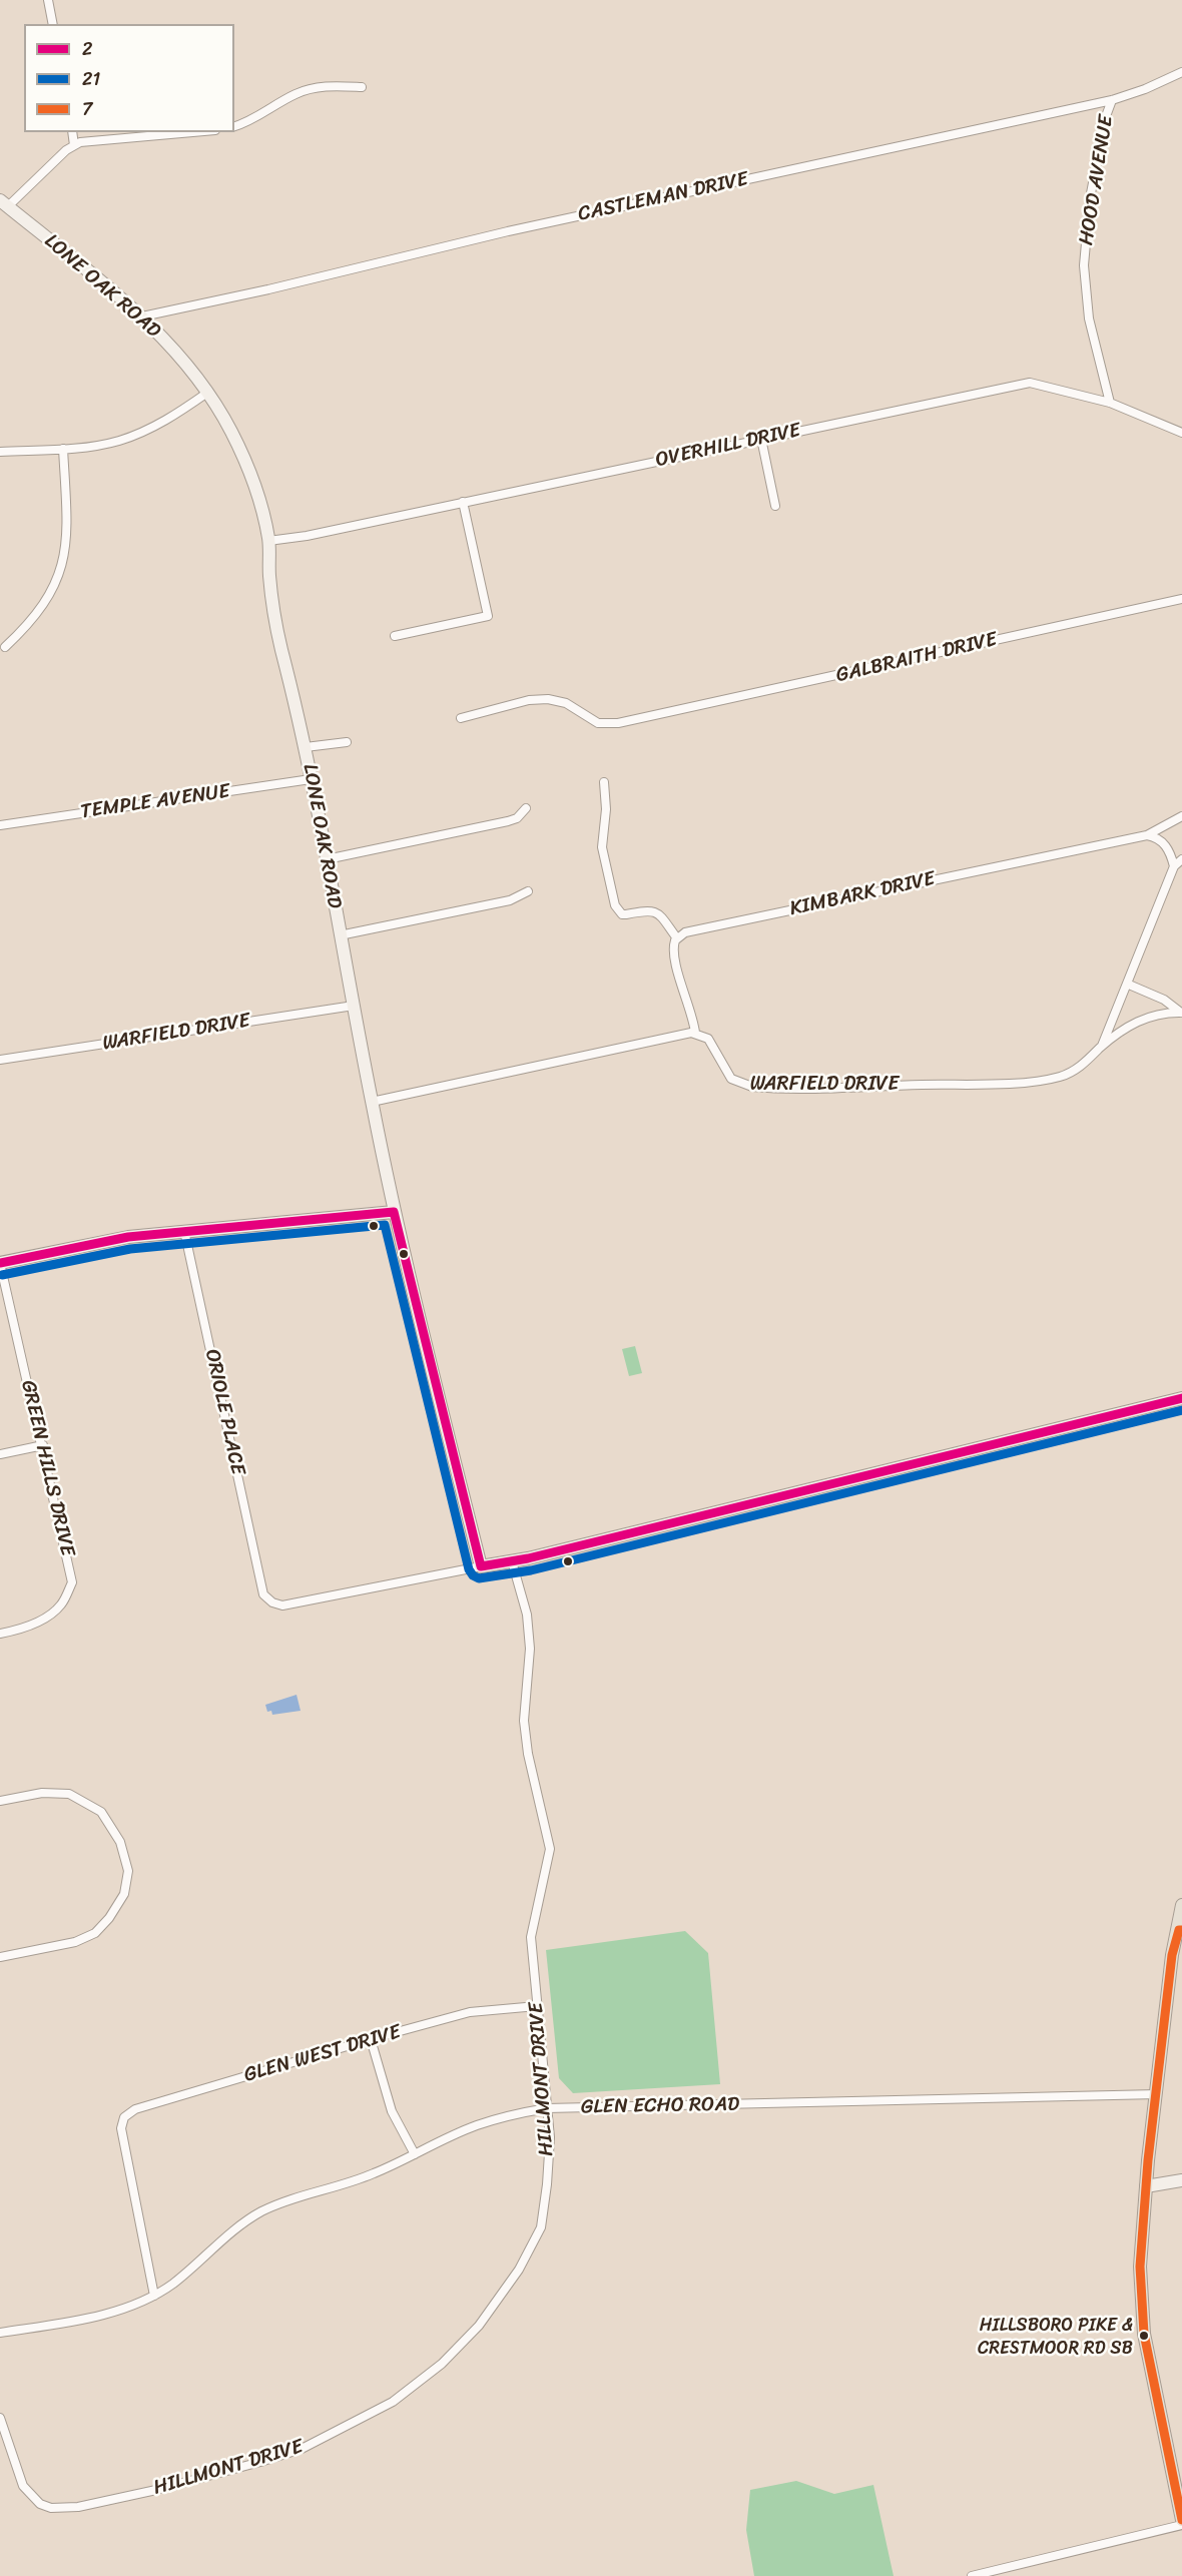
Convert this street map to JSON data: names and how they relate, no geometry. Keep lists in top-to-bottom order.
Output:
{
  "streets": {
    "street": [
      "HOOD AVENUE",
      "CASTLEMAN DRIVE",
      "LONE OAK ROAD",
      "OVERHILL DRIVE",
      "GALBRAITH DRIVE",
      "TEMPLE AVENUE",
      "KIMBARK DRIVE",
      "WARFIELD DRIVE",
      "ORIOLE PLACE",
      "GREEN HILLS DRIVE",
      "GLEN WEST DRIVE",
      "HILLMONT DRIVE",
      "GLEN ECHO ROAD"
    ]
  },
  "crossings": [
    ["HOOD AVENUE", "CASTLEMAN DRIVE"],
    ["HOOD AVENUE", "OVERHILL DRIVE"],
    ["CASTLEMAN DRIVE", "LONE OAK ROAD"],
    ["LONE OAK ROAD", "OVERHILL DRIVE"],
    ["LONE OAK ROAD", "TEMPLE AVENUE"],
    ["LONE OAK ROAD", "WARFIELD DRIVE"],
    ["LONE OAK ROAD", "ORIOLE PLACE"],
    ["GLEN WEST DRIVE", "HILLMONT DRIVE"],
    ["GLEN WEST DRIVE", "GLEN ECHO ROAD"],
    ["HILLMONT DRIVE", "GLEN ECHO ROAD"]
  ],
  "places": ["HILLSBORO PIKE & CRESTMOOR RD SB"],
  "lines": ["transit line 2", "transit line 21", "transit line 7"],
  "legend": ["2", "21", "7"]
}
